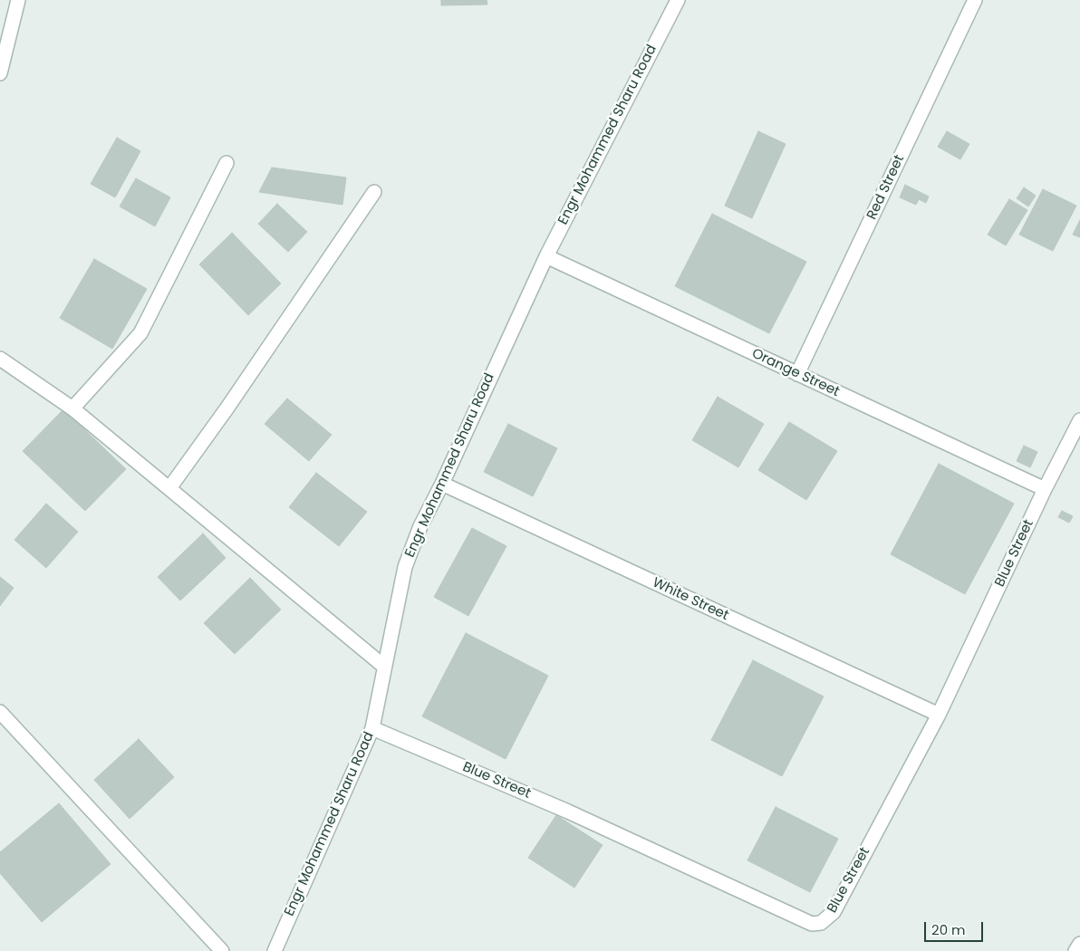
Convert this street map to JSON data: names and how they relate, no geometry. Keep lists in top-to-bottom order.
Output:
{
  "streets": {
    "street": [
      "Engr Mohammed Sharu Road",
      "Red Street",
      "Orange Street",
      "Blue Street",
      "White Street"
    ]
  },
  "crossings": [
    ["Engr Mohammed Sharu Road", "Orange Street"],
    ["Engr Mohammed Sharu Road", "Blue Street"],
    ["Engr Mohammed Sharu Road", "White Street"],
    ["Red Street", "Orange Street"],
    ["Orange Street", "Blue Street"],
    ["Blue Street", "White Street"]
  ],
  "scale_bar": "20 m"
}
